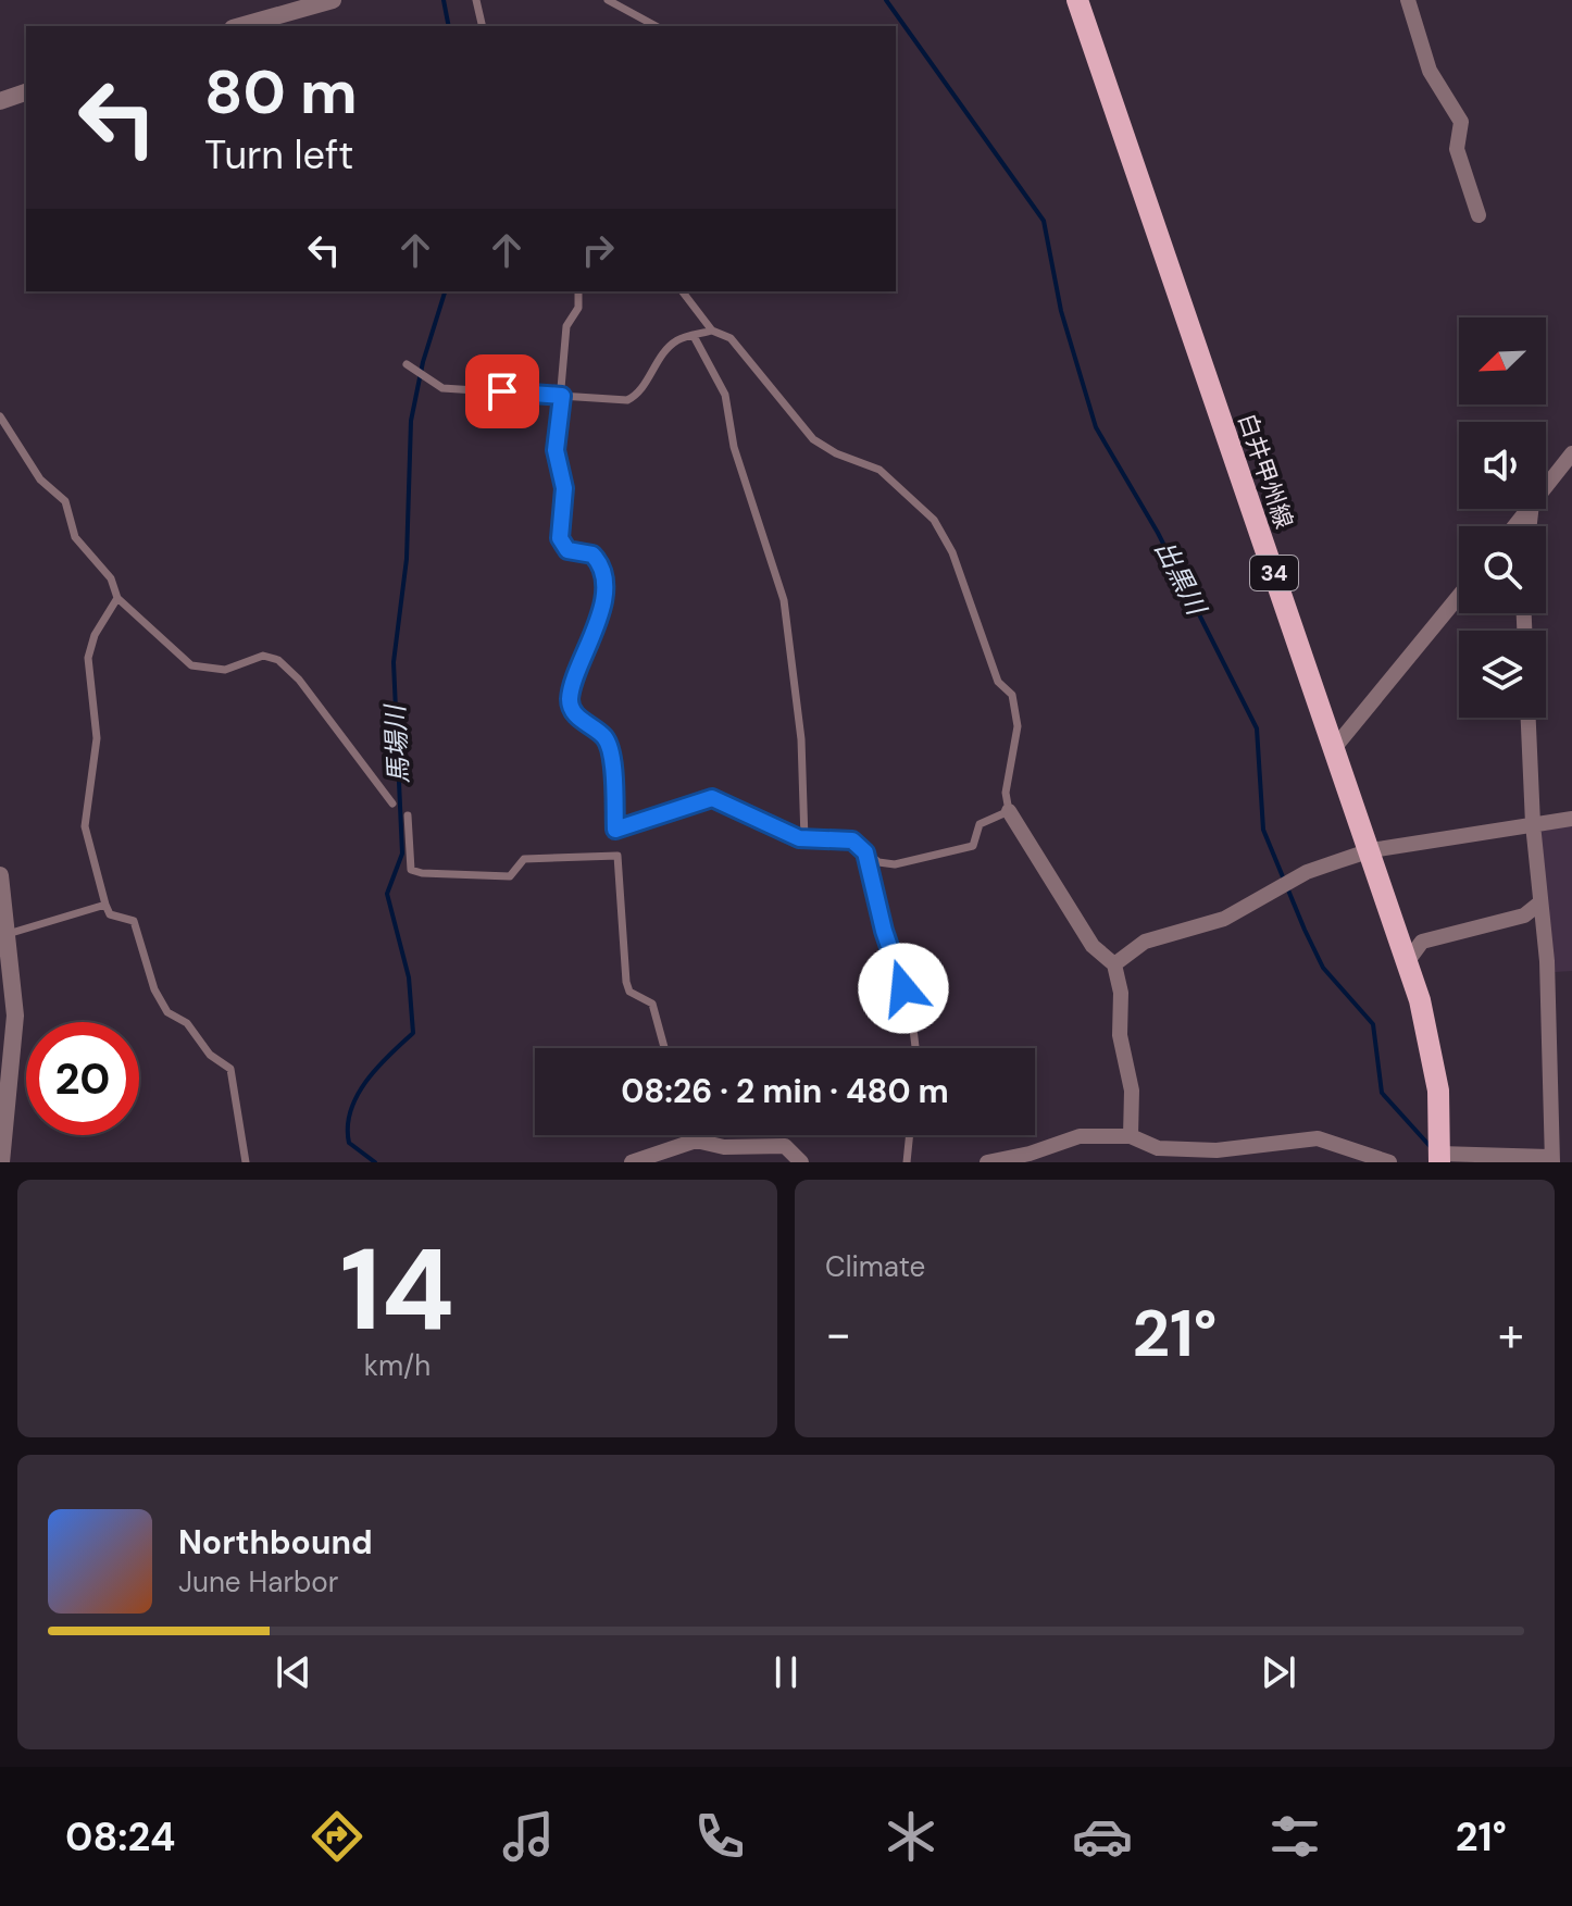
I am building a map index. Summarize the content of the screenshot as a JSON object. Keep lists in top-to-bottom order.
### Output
{
  "streets": {
    "main road": ["白井甲州線", "34"]
  },
  "water": ["出黒川", "馬場川"],
  "north": "bottom left",
  "page": {
    "turn": ["80 m", "Turn left"],
    "limit": "20",
    "trip": "08:26 · 2 min · 480 m",
    "tile": [
      ["14", "km/h"],
      "Climate"
    ],
    "heat": ["−", "21°", "+"],
    "song": ["Northbound", "June Harbor"],
    "tabs": ["08:24", "21°"]
  }
}
